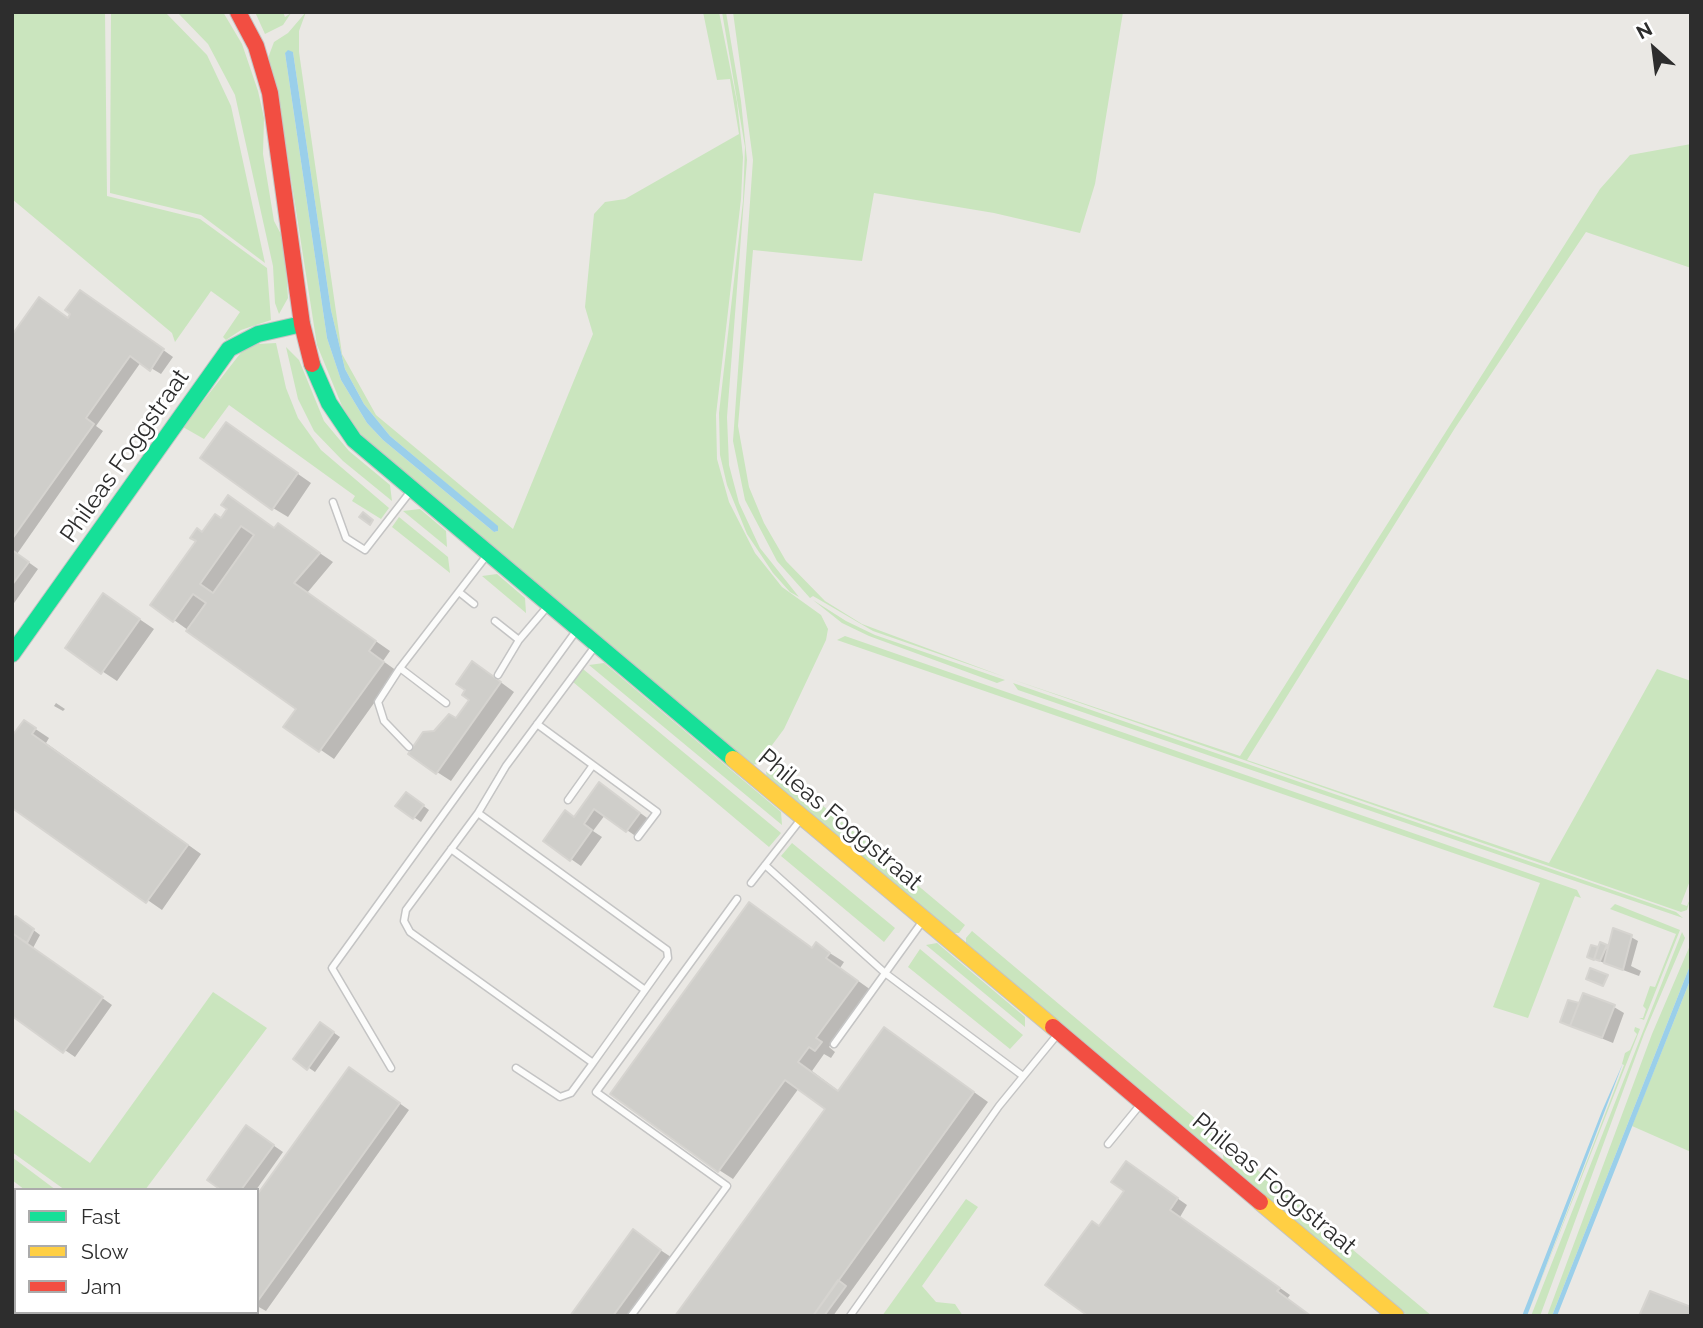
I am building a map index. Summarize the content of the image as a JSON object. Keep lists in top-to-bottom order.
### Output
{
  "streets": {
    "street": ["Phileas Foggstraat"]
  },
  "legend": ["Fast", "Slow", "Jam"],
  "north": "top left"
}
